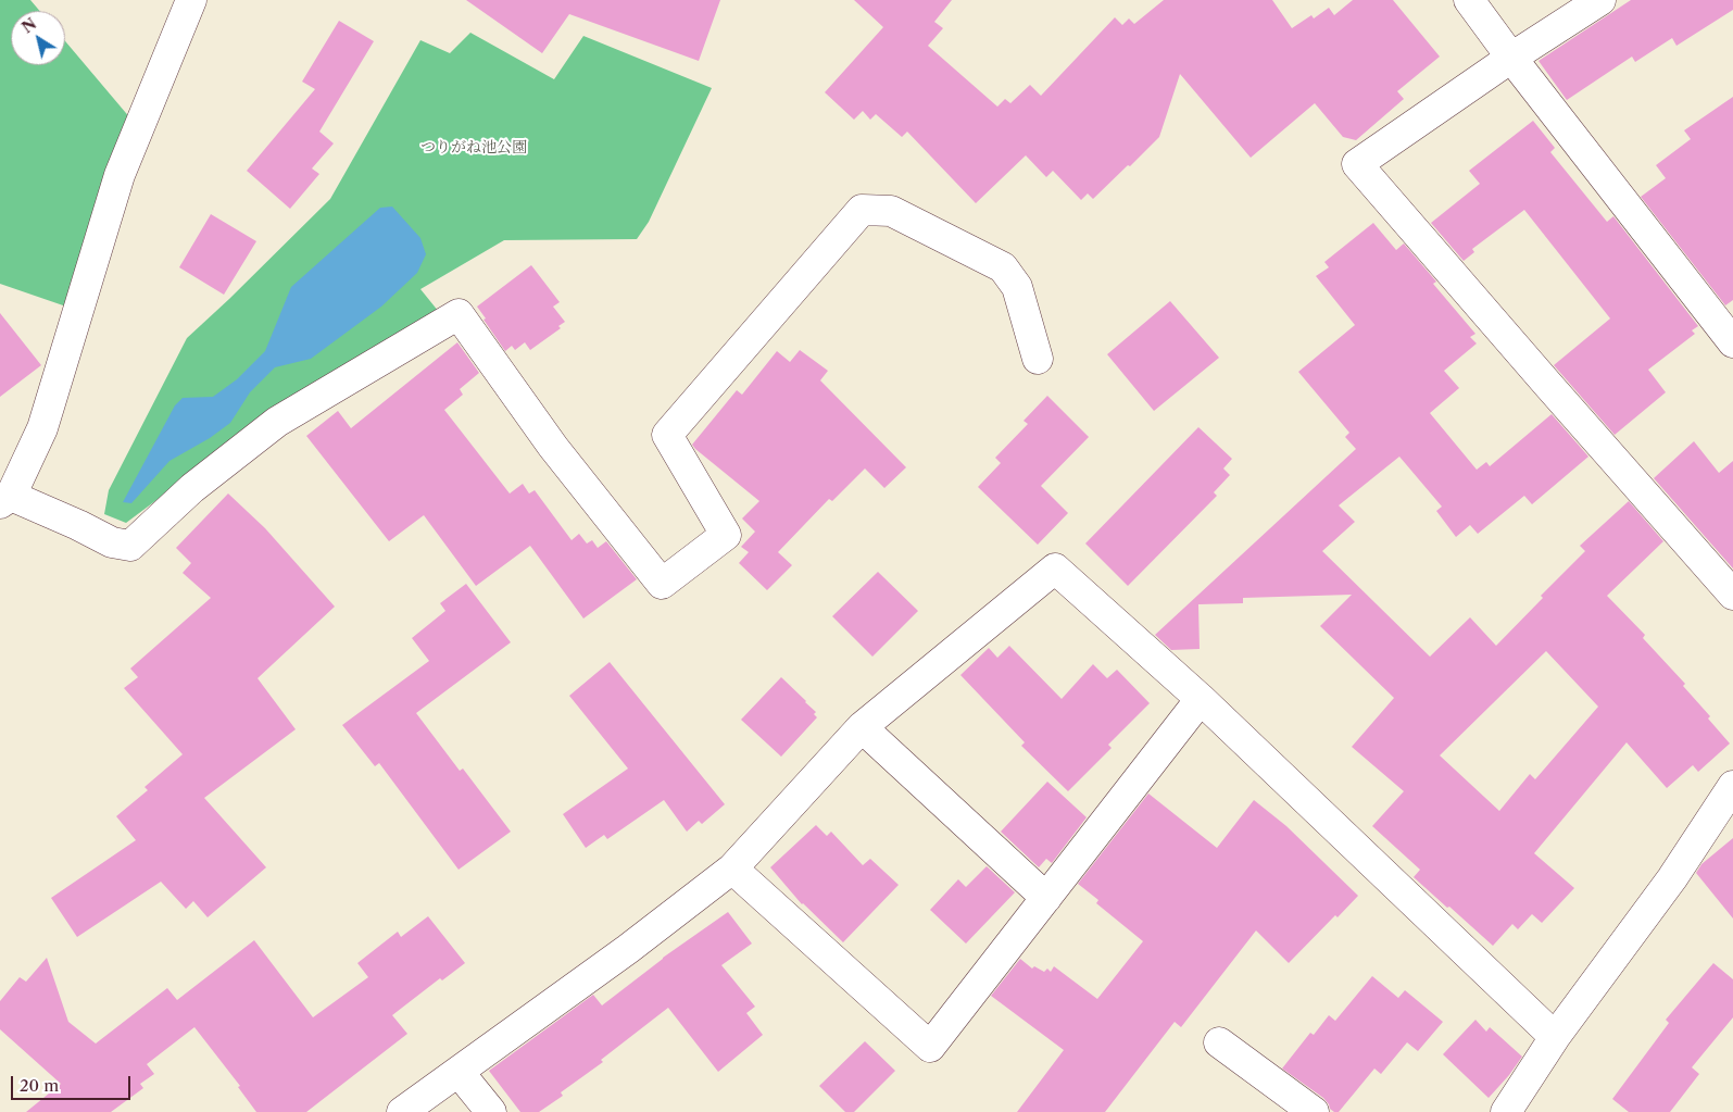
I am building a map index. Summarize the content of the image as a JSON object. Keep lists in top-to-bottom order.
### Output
{
  "parks": ["つりがね池公園"],
  "scale_bar": "20 m",
  "north": "top left"
}
